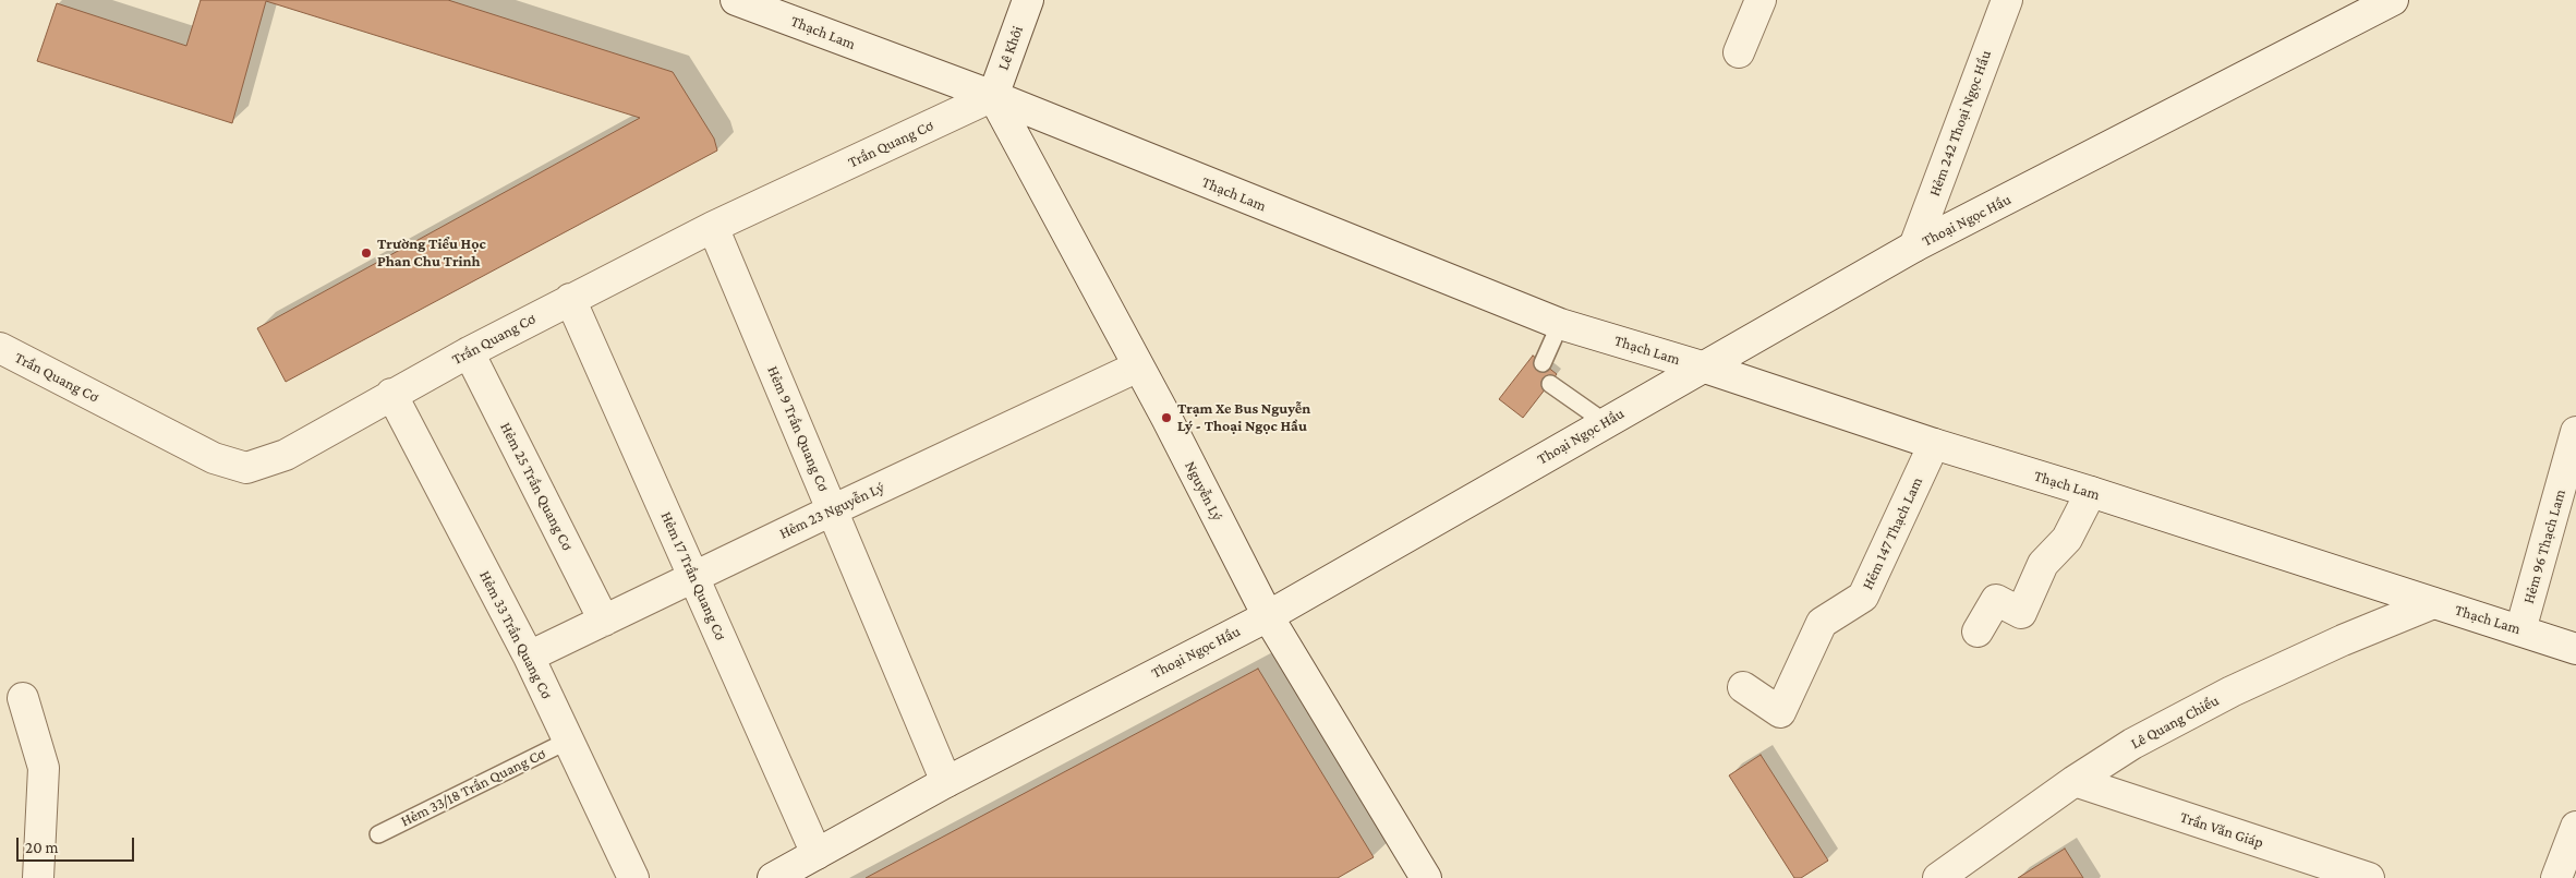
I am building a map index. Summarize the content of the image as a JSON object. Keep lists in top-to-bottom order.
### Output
{
  "streets": {
    "street": [
      "Thạch Lam",
      "Lê Khôi",
      "Hẻm 242 Thoại Ngọc Hầu",
      "Trần Quang Cơ",
      "Thoại Ngọc Hầu",
      "Hẻm 9 Trần Quang Cơ",
      "Hẻm 25 Trần Quang Cơ",
      "Nguyễn Lý",
      "Hẻm 23 Nguyễn Lý",
      "Hẻm 147 Thạch Lam",
      "Hẻm 96 Thạch Lam",
      "Hẻm 17 Trần Quang Cơ",
      "Hẻm 33 Trần Quang Cơ",
      "Lê Quang Chiểu",
      "Trần Văn Giáp"
    ],
    "lane": ["Hẻm 33/18 Trần Quang Cơ"]
  },
  "crossings": [
    ["Thạch Lam", "Lê Khôi"],
    ["Thạch Lam", "Trần Quang Cơ"],
    ["Thạch Lam", "Thoại Ngọc Hầu"],
    ["Thạch Lam", "Nguyễn Lý"],
    ["Thạch Lam", "Hẻm 147 Thạch Lam"],
    ["Thạch Lam", "Hẻm 96 Thạch Lam"],
    ["Thạch Lam", "Lê Quang Chiểu"],
    ["Lê Khôi", "Trần Quang Cơ"],
    ["Lê Khôi", "Nguyễn Lý"],
    ["Hẻm 242 Thoại Ngọc Hầu", "Thoại Ngọc Hầu"],
    ["Trần Quang Cơ", "Hẻm 9 Trần Quang Cơ"],
    ["Trần Quang Cơ", "Hẻm 25 Trần Quang Cơ"],
    ["Trần Quang Cơ", "Nguyễn Lý"],
    ["Trần Quang Cơ", "Hẻm 17 Trần Quang Cơ"],
    ["Trần Quang Cơ", "Hẻm 33 Trần Quang Cơ"],
    ["Thoại Ngọc Hầu", "Hẻm 9 Trần Quang Cơ"],
    ["Thoại Ngọc Hầu", "Nguyễn Lý"],
    ["Thoại Ngọc Hầu", "Hẻm 17 Trần Quang Cơ"],
    ["Hẻm 9 Trần Quang Cơ", "Hẻm 23 Nguyễn Lý"],
    ["Hẻm 25 Trần Quang Cơ", "Hẻm 23 Nguyễn Lý"],
    ["Nguyễn Lý", "Hẻm 23 Nguyễn Lý"],
    ["Hẻm 23 Nguyễn Lý", "Hẻm 17 Trần Quang Cơ"],
    ["Hẻm 23 Nguyễn Lý", "Hẻm 33 Trần Quang Cơ"],
    ["Hẻm 33 Trần Quang Cơ", "Hẻm 33/18 Trần Quang Cơ"],
    ["Lê Quang Chiểu", "Trần Văn Giáp"]
  ],
  "places": ["Trường Tiểu Học Phan Chu Trinh", "Trạm Xe Bus Nguyễn Lý - Thoại Ngọc Hầu"],
  "scale_bar": "20 m"
}
